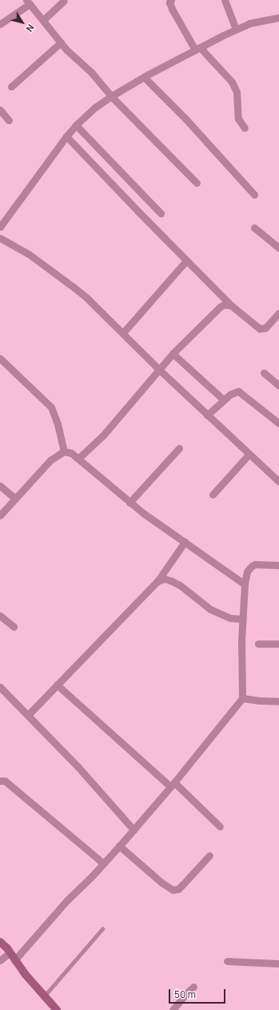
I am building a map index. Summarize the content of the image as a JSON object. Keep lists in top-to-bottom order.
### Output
{
  "scale_bar": "50 m",
  "north": "bottom right"
}
